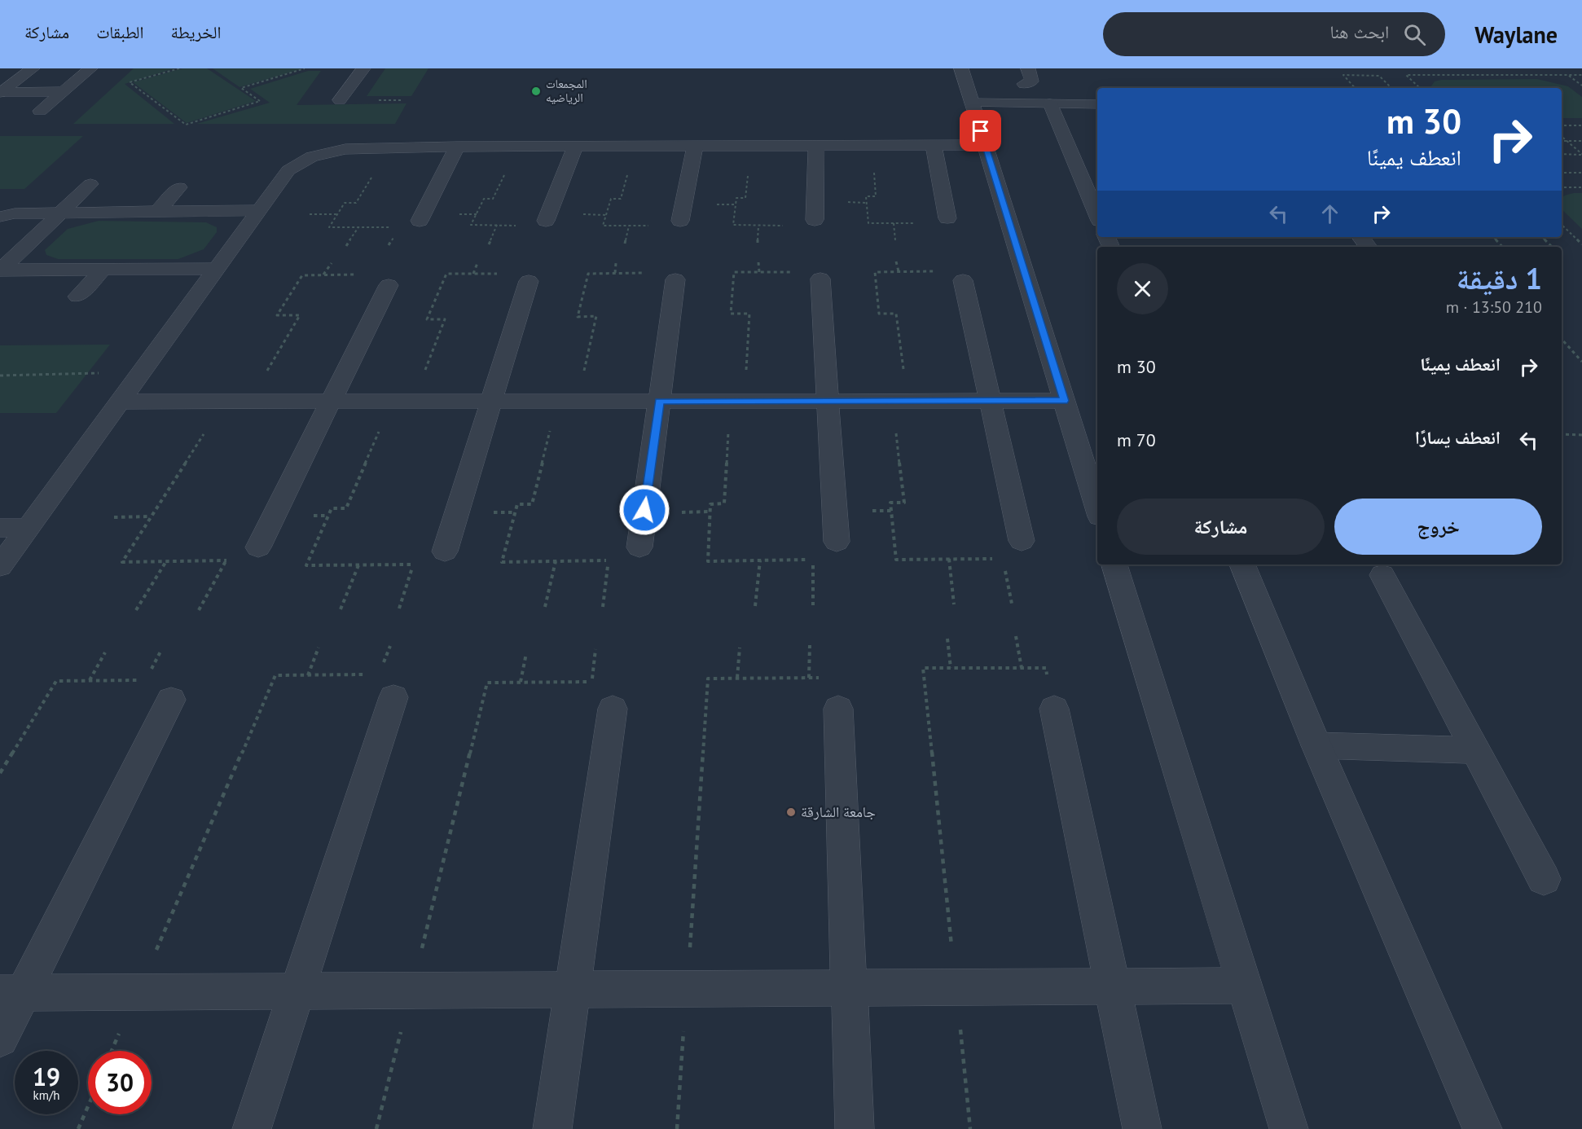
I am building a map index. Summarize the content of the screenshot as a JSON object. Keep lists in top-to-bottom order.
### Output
{
  "places": ["المجمعات الرياضيه", "جامعة الشارقة"],
  "page": {
    "header": "Waylane",
    "search": "ابحث هنا",
    "nav": ["الخريطة", "الطبقات", "مشاركة"],
    "turn": ["30 m", "انعطف يمينًا"],
    "heading": ["1 دقيقة", "210 m · 13:50"],
    "list": [
      {
        "name": "انعطف يمينًا",
        "value": "30 m"
      },
      {
        "name": "انعطف يسارًا",
        "value": "70 m"
      }
    ],
    "buttons": ["خروج", "مشاركة"],
    "speed": "19 km/h",
    "limit": "30"
  }
}
